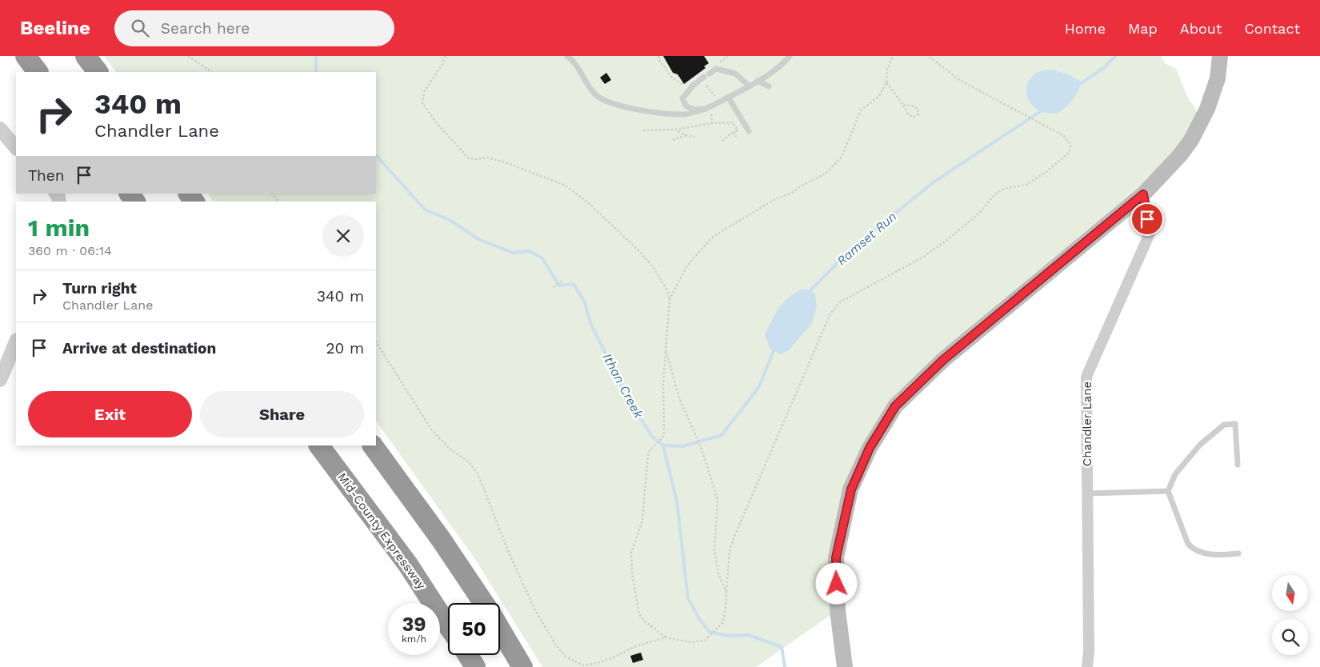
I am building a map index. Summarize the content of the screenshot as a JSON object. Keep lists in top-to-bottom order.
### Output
{
  "streets": {
    "highway": ["Mid-County Expressway"],
    "street": ["Chandler Lane"]
  },
  "water": ["Ramset Run", "Ithan Creek"],
  "north": "bottom",
  "page": {
    "header": "Beeline",
    "search": "Search here",
    "nav": [
      "Home",
      "Map",
      "About",
      "Contact"
    ],
    "turn": ["340 m", "Chandler Lane"],
    "then": "Then",
    "heading": ["1 min", "360 m · 06:14"],
    "list": [
      {
        "name": "Turn right",
        "note": "Chandler Lane",
        "value": "340 m"
      },
      {
        "name": "Arrive at destination",
        "value": "20 m"
      }
    ],
    "buttons": ["Exit", "Share"],
    "speed": "39 km/h",
    "limit": "50"
  }
}
